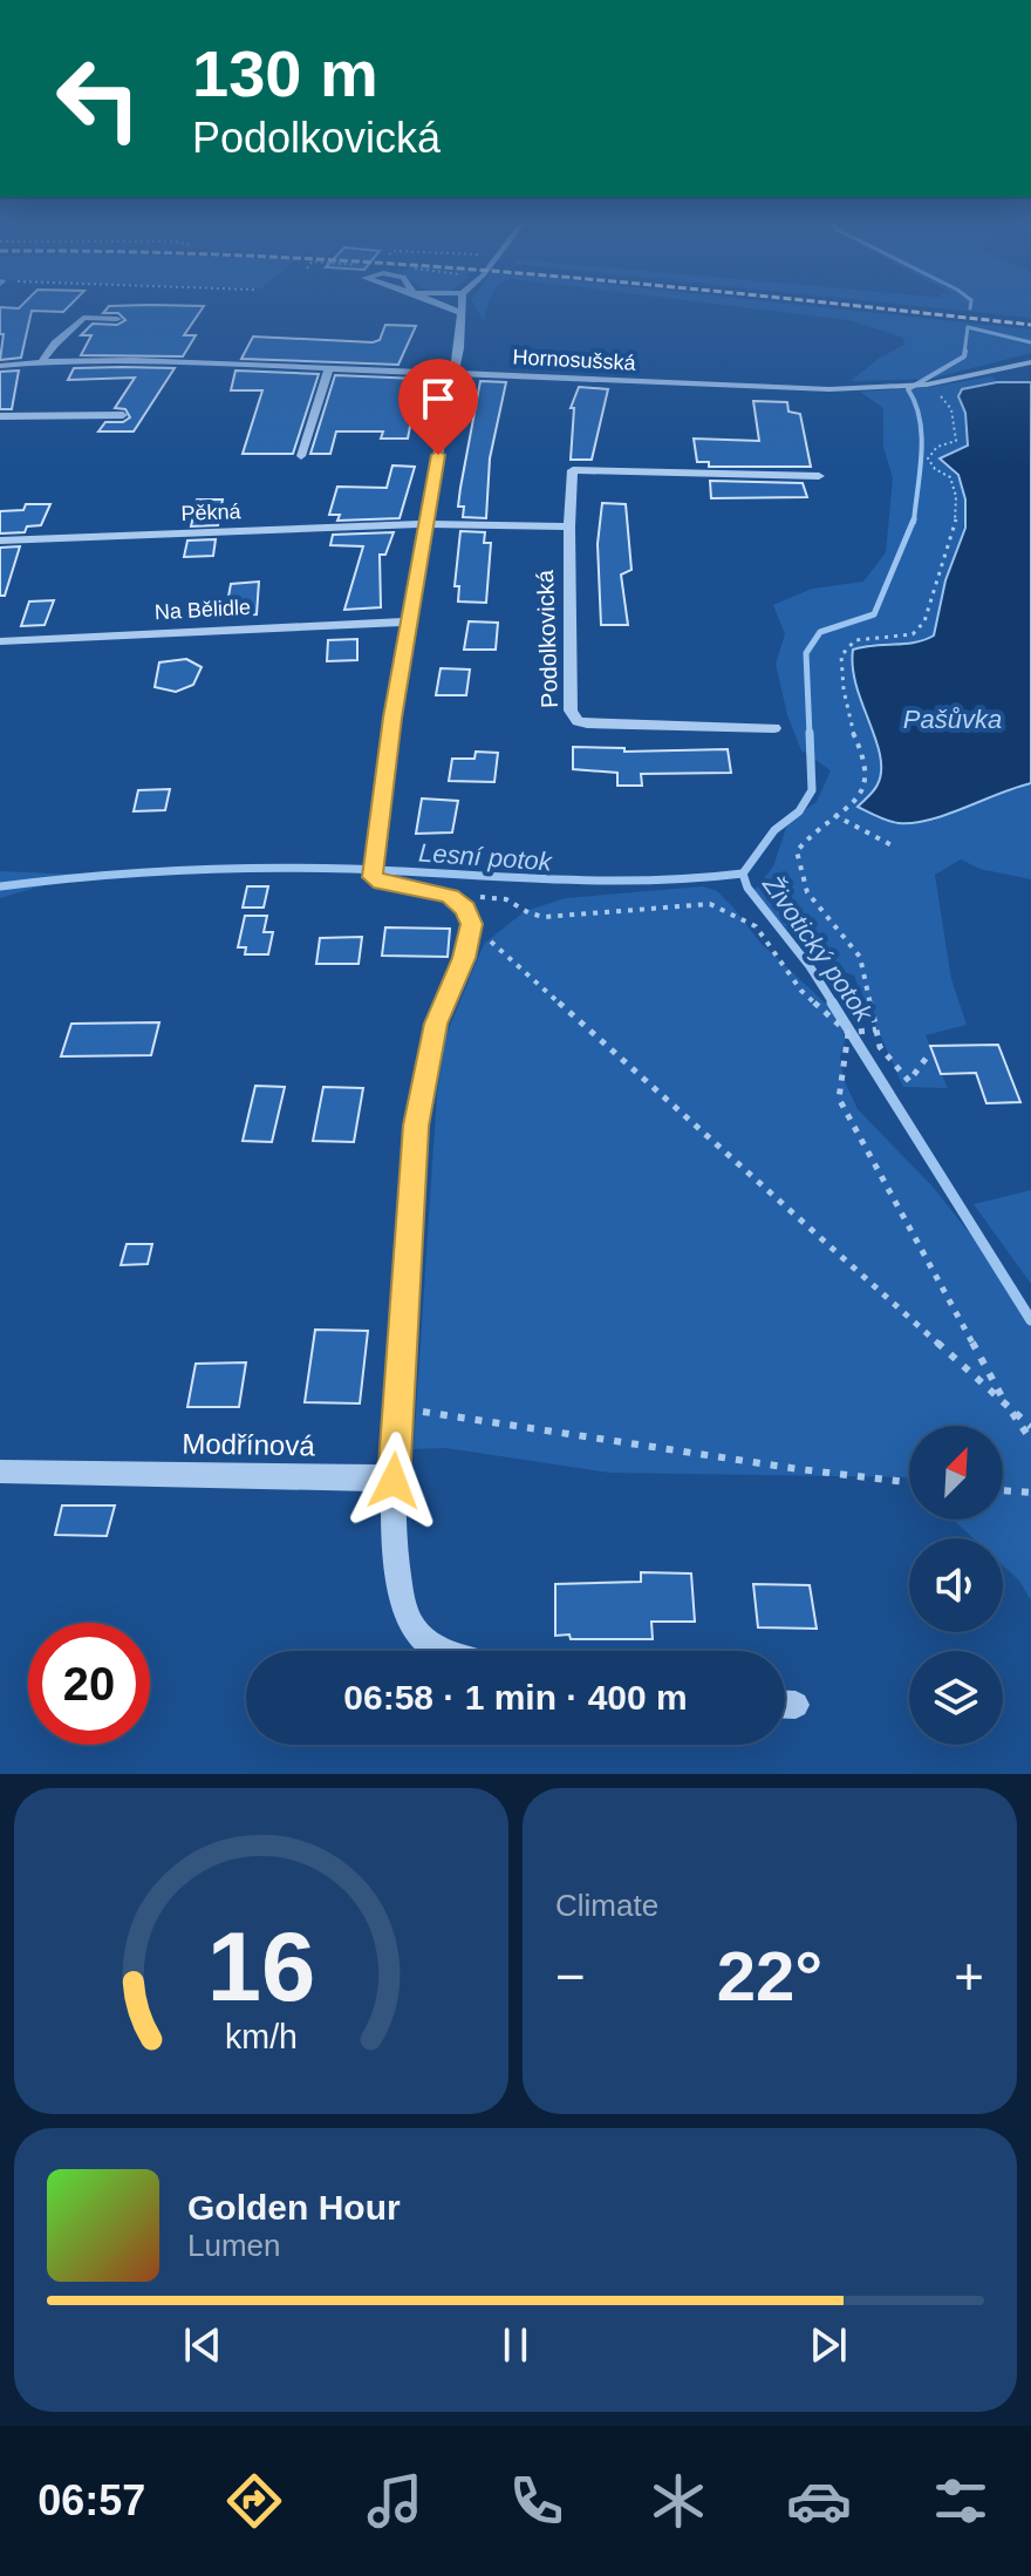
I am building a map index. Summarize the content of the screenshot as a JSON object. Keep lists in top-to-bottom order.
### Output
{
  "streets": {
    "street": [
      "Hornosušská",
      "Pěkná",
      "Na Bělidle",
      "Podolkovická",
      "Modřínová"
    ]
  },
  "water": ["Pašůvka", "Lesní potok", "Životický potok"],
  "north": "top right",
  "page": {
    "turn": ["130 m", "Podolkovická"],
    "limit": "20",
    "trip": "06:58 · 1 min · 400 m",
    "tile": "Climate",
    "heat": ["−", "22°", "+"],
    "song": ["Golden Hour", "Lumen"],
    "tabs": "06:57",
    "gauge": ["16", "km/h"]
  }
}
